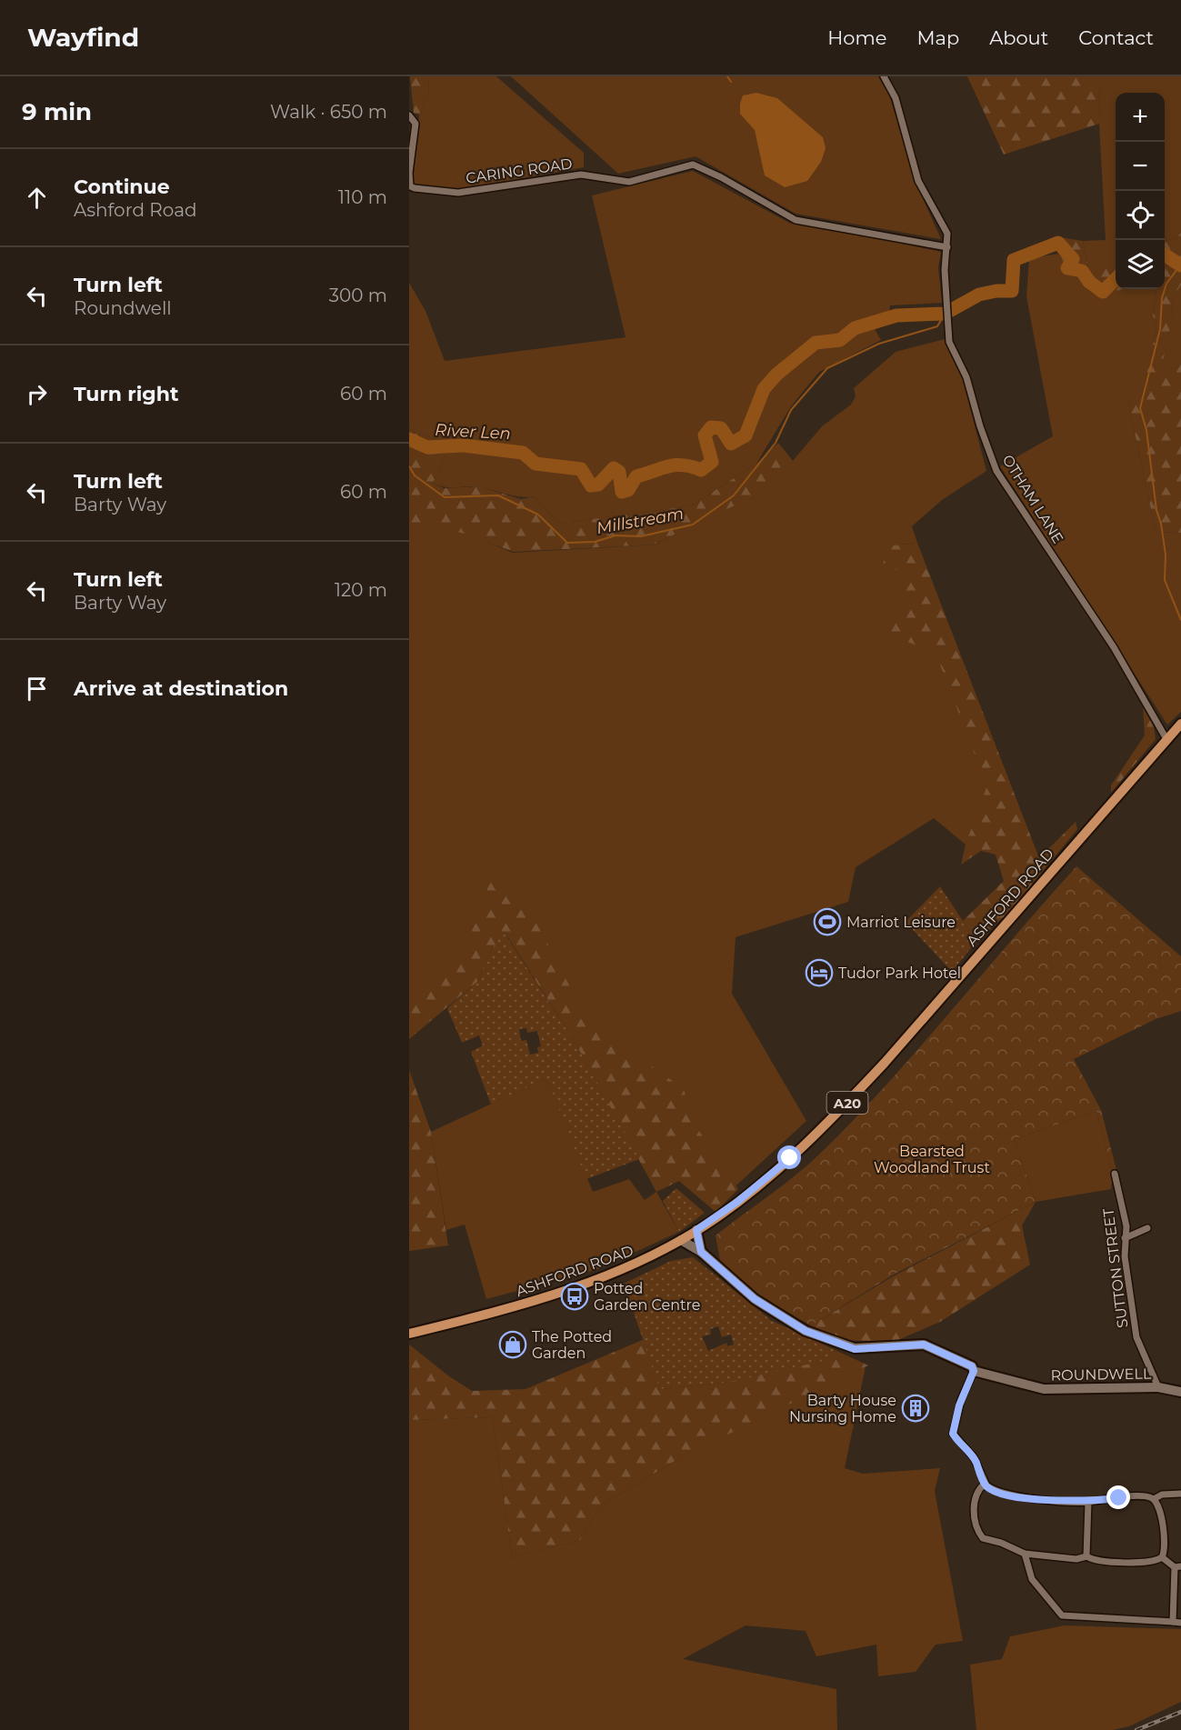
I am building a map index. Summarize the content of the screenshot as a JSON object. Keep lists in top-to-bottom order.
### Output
{
  "streets": {
    "main road": ["ASHFORD ROAD", "A20"],
    "street": [
      "CARING ROAD",
      "OTHAM LANE",
      "SUTTON STREET",
      "ROUNDWELL"
    ]
  },
  "crossings": [
    ["CARING ROAD", "OTHAM LANE"],
    ["OTHAM LANE", "ASHFORD ROAD"],
    ["ASHFORD ROAD", "ROUNDWELL"],
    ["SUTTON STREET", "ROUNDWELL"]
  ],
  "water": ["River Len", "Millstream"],
  "parks": ["Bearsted Woodland Trust"],
  "places": {
    "sports": ["Marriot Leisure"],
    "hotel": ["Tudor Park Hotel"],
    "bus stop": ["Potted Garden Centre"],
    "shop": ["The Potted Garden"],
    "building": ["Barty House Nursing Home"]
  },
  "page": {
    "header": "Wayfind",
    "nav": [
      "Home",
      "Map",
      "About",
      "Contact"
    ],
    "heading": ["9 min", "Walk · 650 m"],
    "map_buttons": ["+", "−"],
    "list": [
      ["Continue", "Ashford Road", "110 m"],
      ["Turn left", "Roundwell", "300 m"],
      ["Turn right", "60 m"],
      ["Turn left", "Barty Way", "60 m"],
      ["Turn left", "Barty Way", "120 m"],
      "Arrive at destination"
    ]
  }
}
